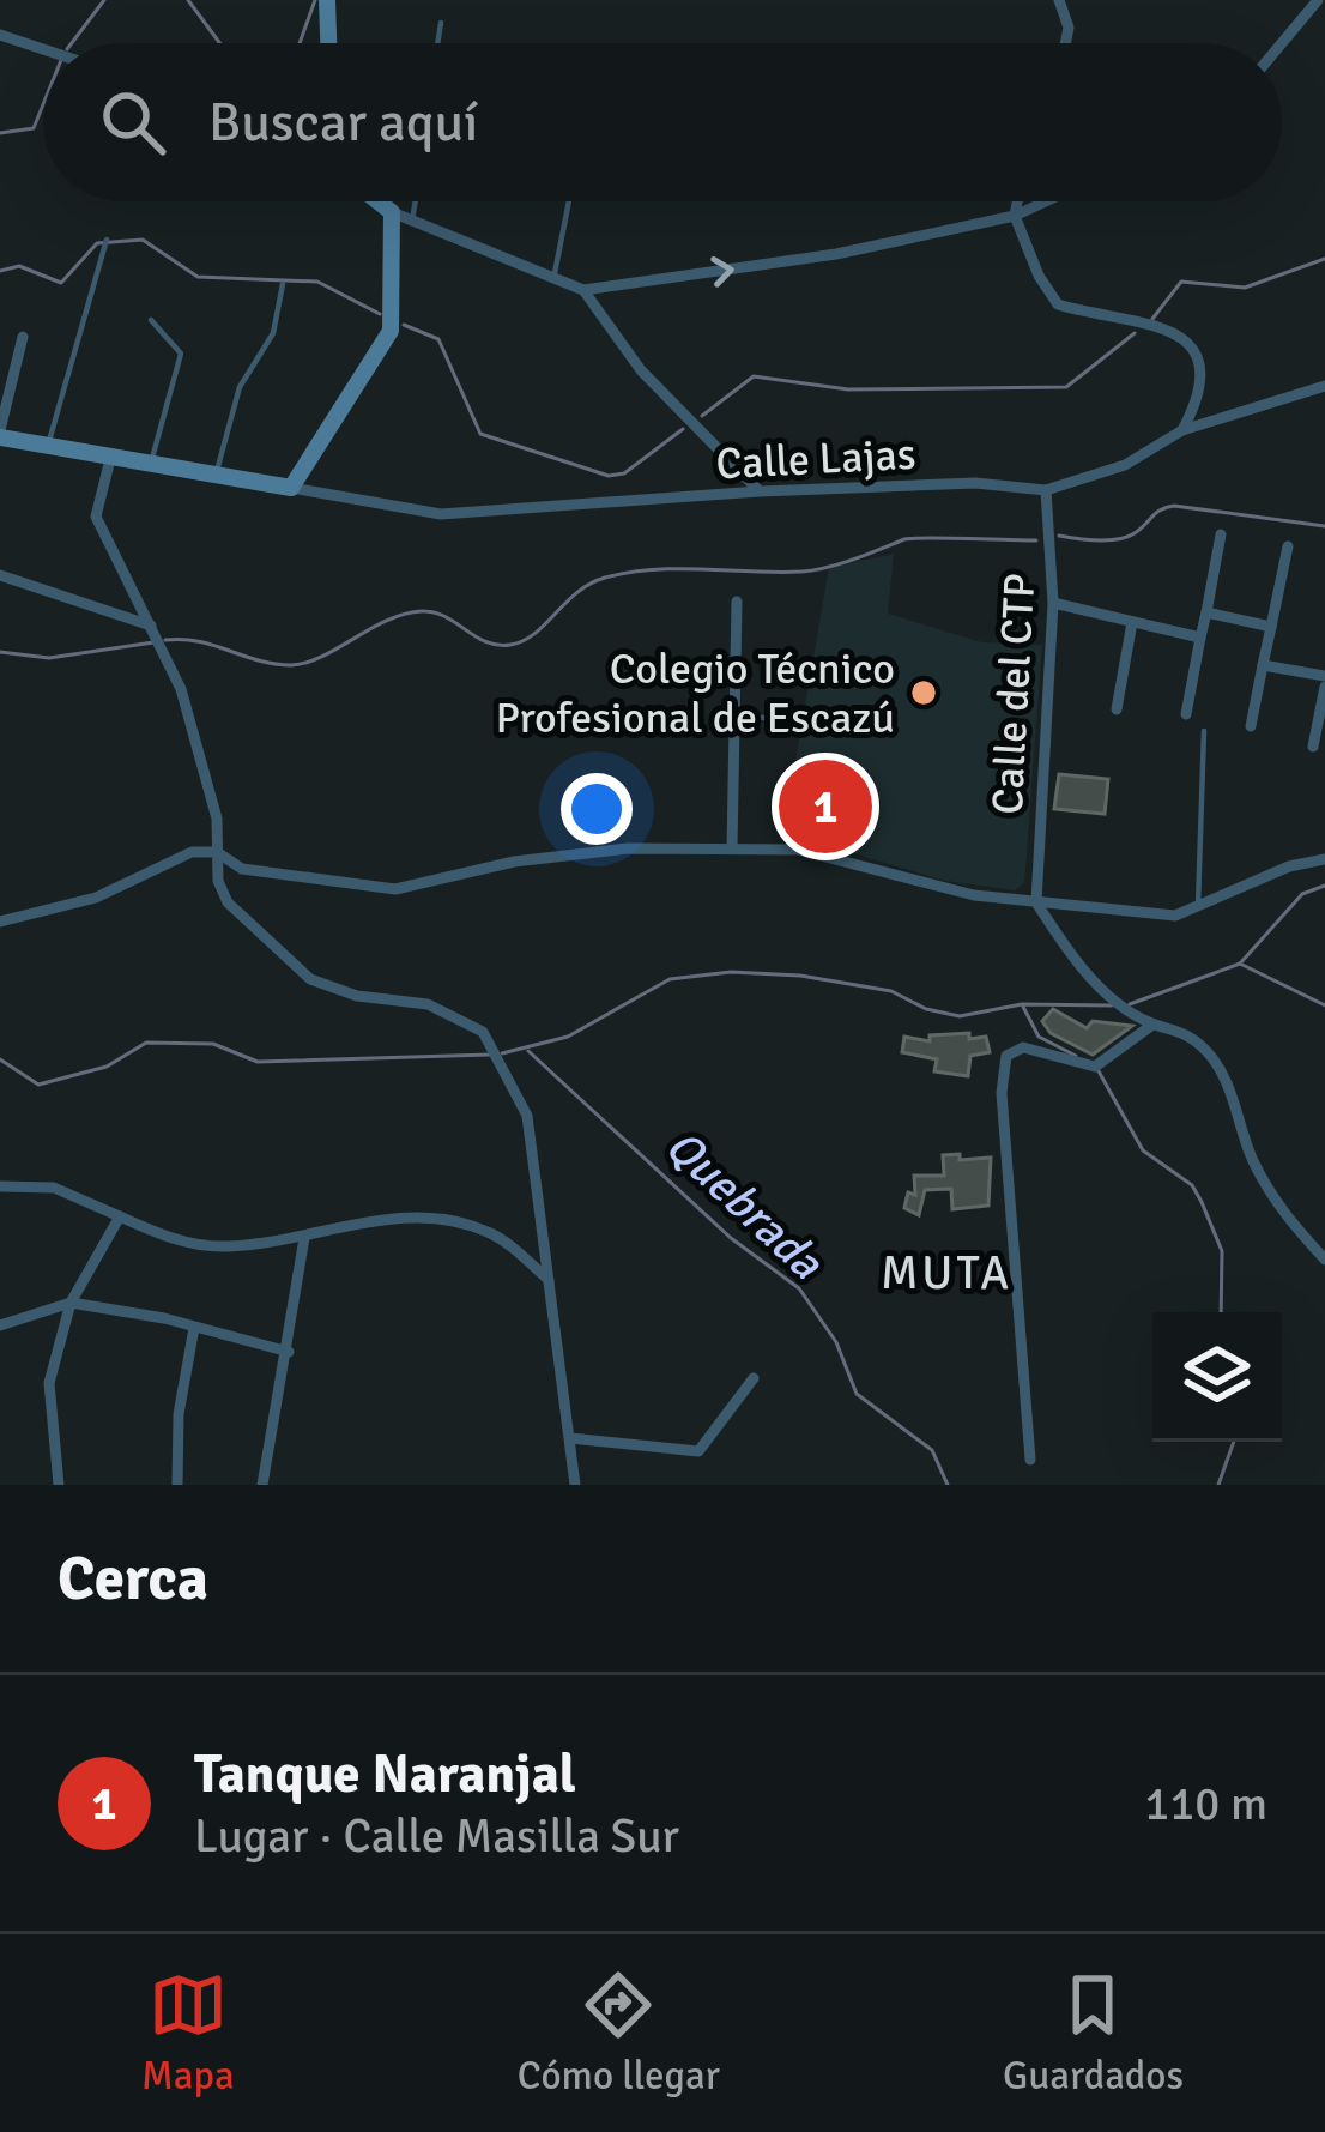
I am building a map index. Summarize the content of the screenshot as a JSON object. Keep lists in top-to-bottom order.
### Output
{
  "streets": {
    "street": ["Calle Lajas", "Calle del CTP"]
  },
  "crossings": [
    ["Calle Lajas", "Calle del CTP"]
  ],
  "districts": ["MUTA"],
  "water": ["Quebrada"],
  "places": ["Colegio Técnico Profesional de Escazú"],
  "page": {
    "search": "Buscar aquí",
    "pins": "1",
    "heading": "Cerca",
    "list": [
      {
        "mark": "1",
        "name": "Tanque Naranjal",
        "note": "Lugar · Calle Masilla Sur",
        "value": "110 m"
      }
    ],
    "nav": ["Mapa", "Cómo llegar", "Guardados"]
  }
}
